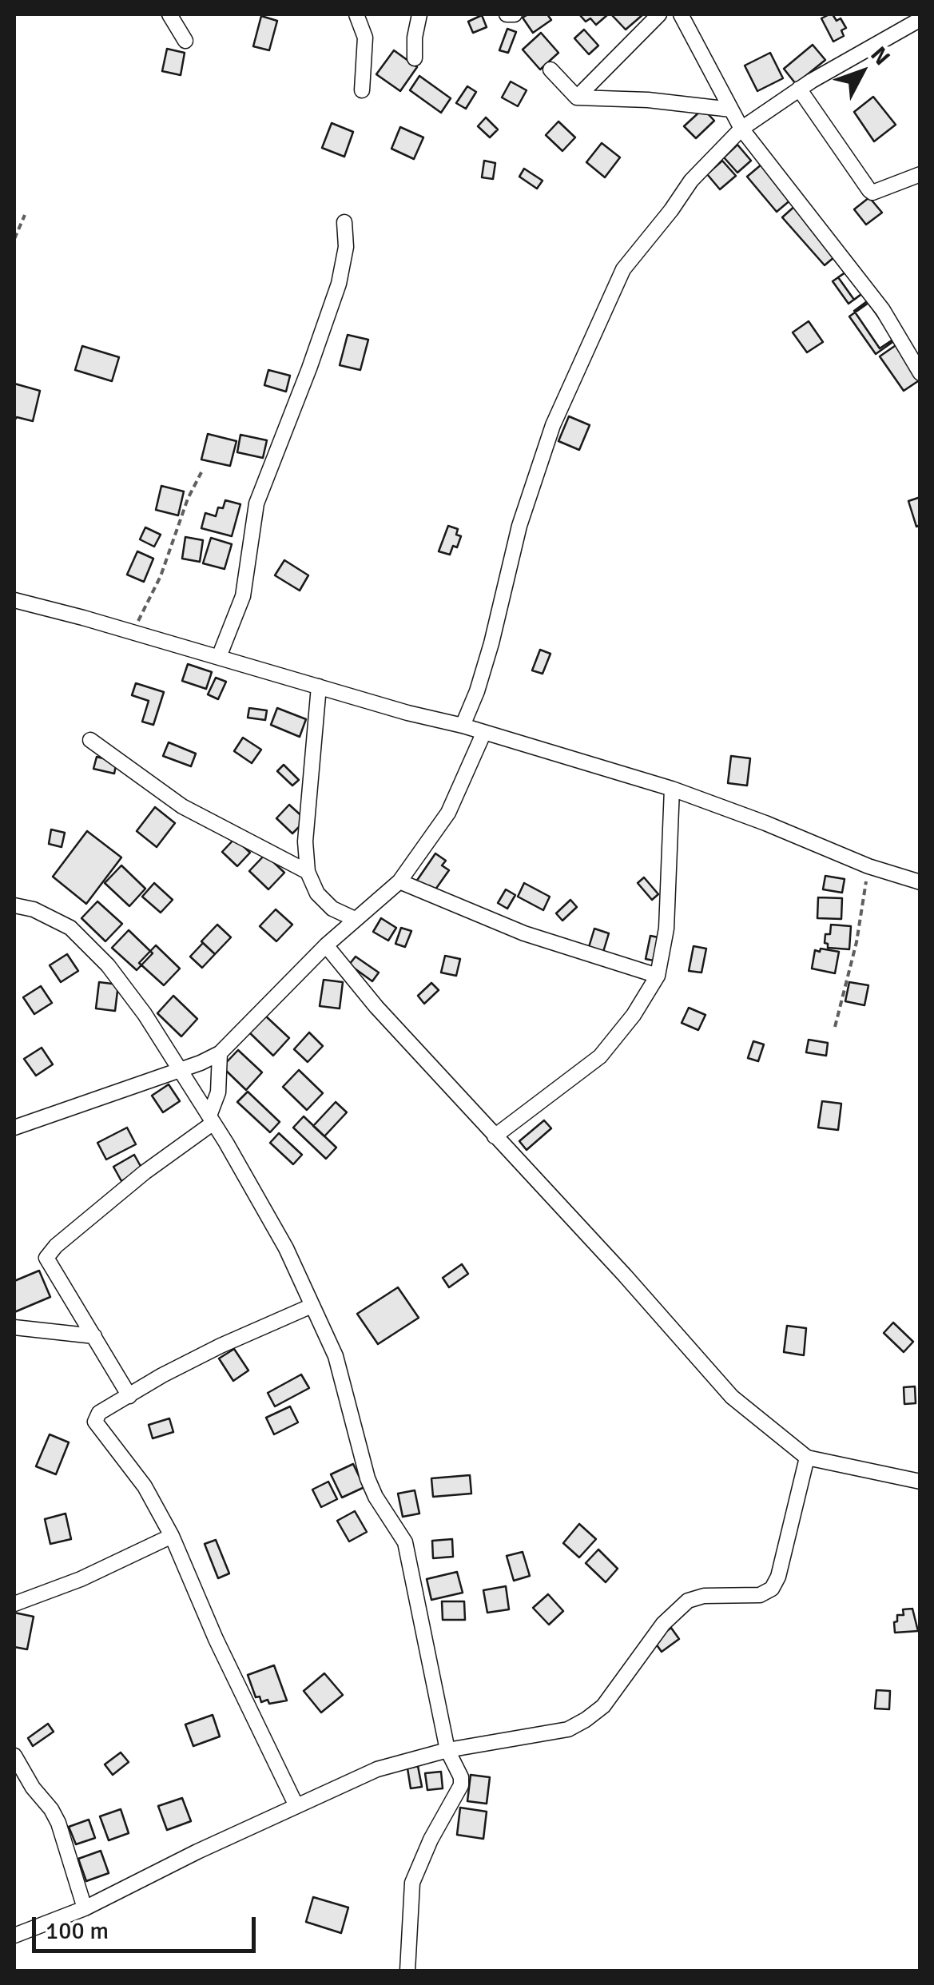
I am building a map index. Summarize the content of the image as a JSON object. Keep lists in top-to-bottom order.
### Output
{
  "scale_bar": "100 m",
  "north": "top right"
}
